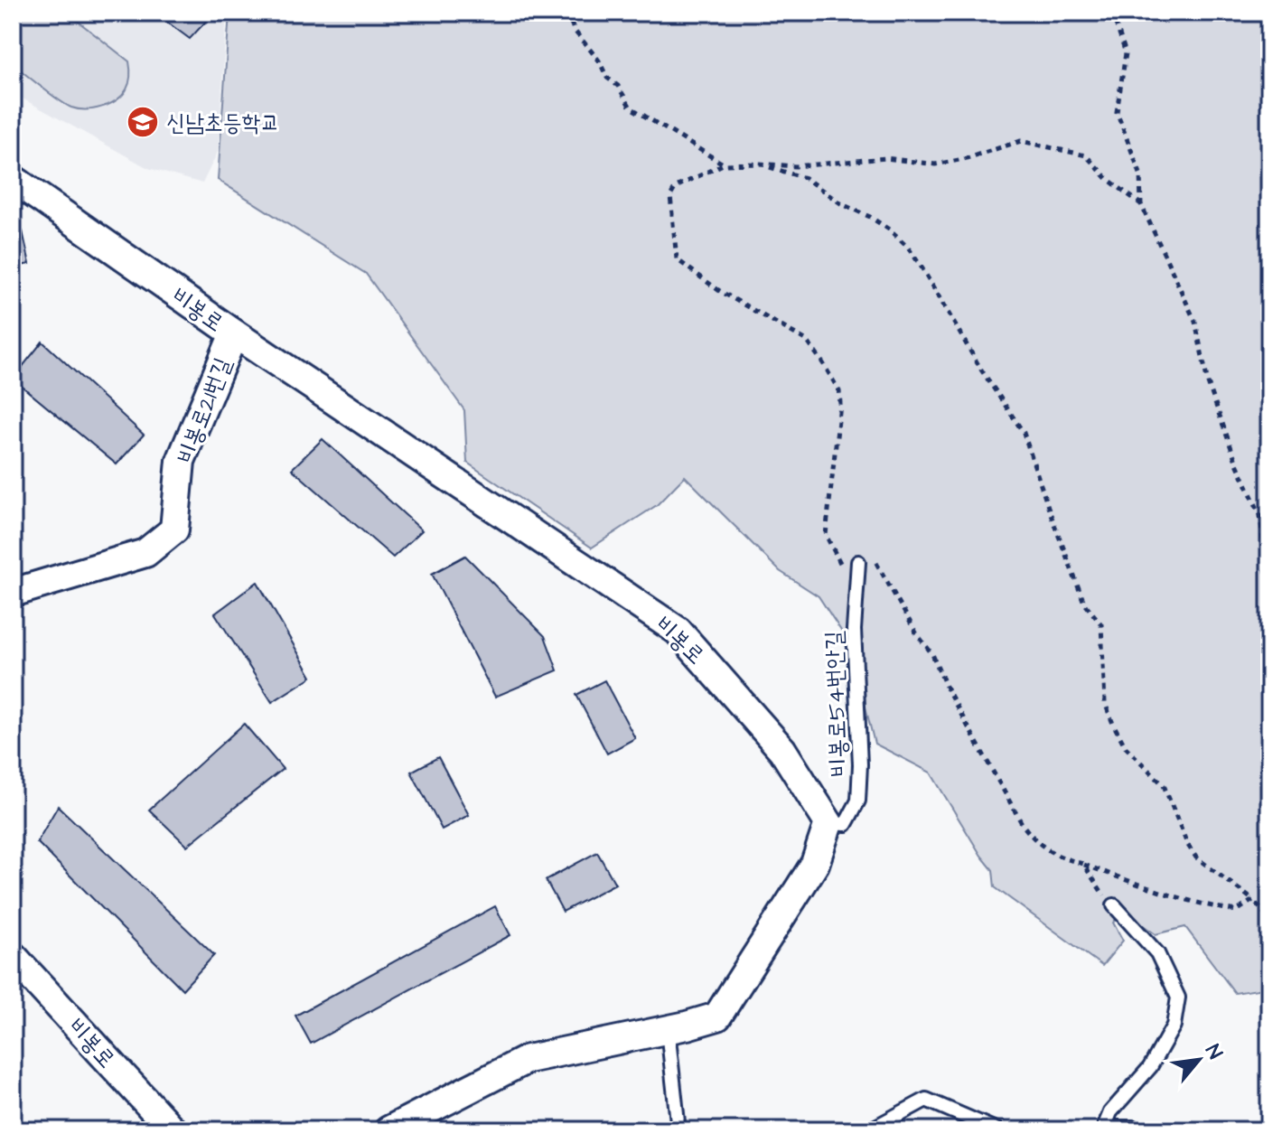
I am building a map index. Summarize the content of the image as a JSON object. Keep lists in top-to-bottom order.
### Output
{
  "streets": {
    "street": ["비봉로", "비봉로21번길"],
    "lane": ["비봉로54번안길"]
  },
  "crossings": [
    ["비봉로", "비봉로21번길"],
    ["비봉로", "비봉로54번안길"]
  ],
  "places": {
    "school or university": ["신남초등학교"]
  },
  "north": "top right"
}
